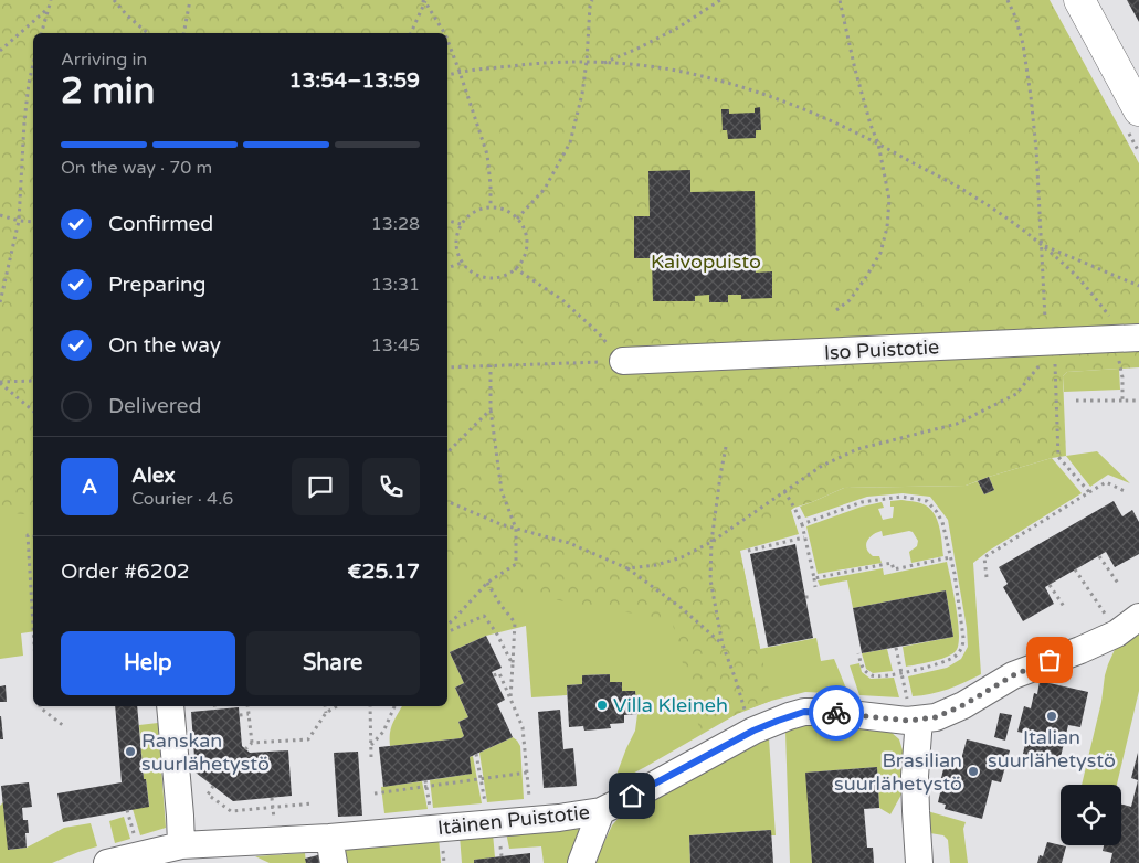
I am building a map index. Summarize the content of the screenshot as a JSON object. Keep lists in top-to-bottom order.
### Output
{
  "streets": {
    "street": ["Iso Puistotie", "Itäinen Puistotie"]
  },
  "parks": ["Kaivopuisto"],
  "places": [
    "Villa Kleineh",
    "Italian suurlähetystö",
    "Ranskan suurlähetystö",
    "Brasilian suurlähetystö"
  ],
  "page": {
    "heading": ["2 min", "Arriving in", "13:54–13:59"],
    "panel": [
      "Alex",
      "Courier · 4.6",
      "Order #6202",
      "€25.17"
    ],
    "bar": "On the way · 70 m",
    "list": [
      ["Confirmed", "13:28"],
      ["Preparing", "13:31"],
      ["On the way", "13:45"],
      "Delivered"
    ],
    "round": "A",
    "buttons": ["Help", "Share"]
  }
}
